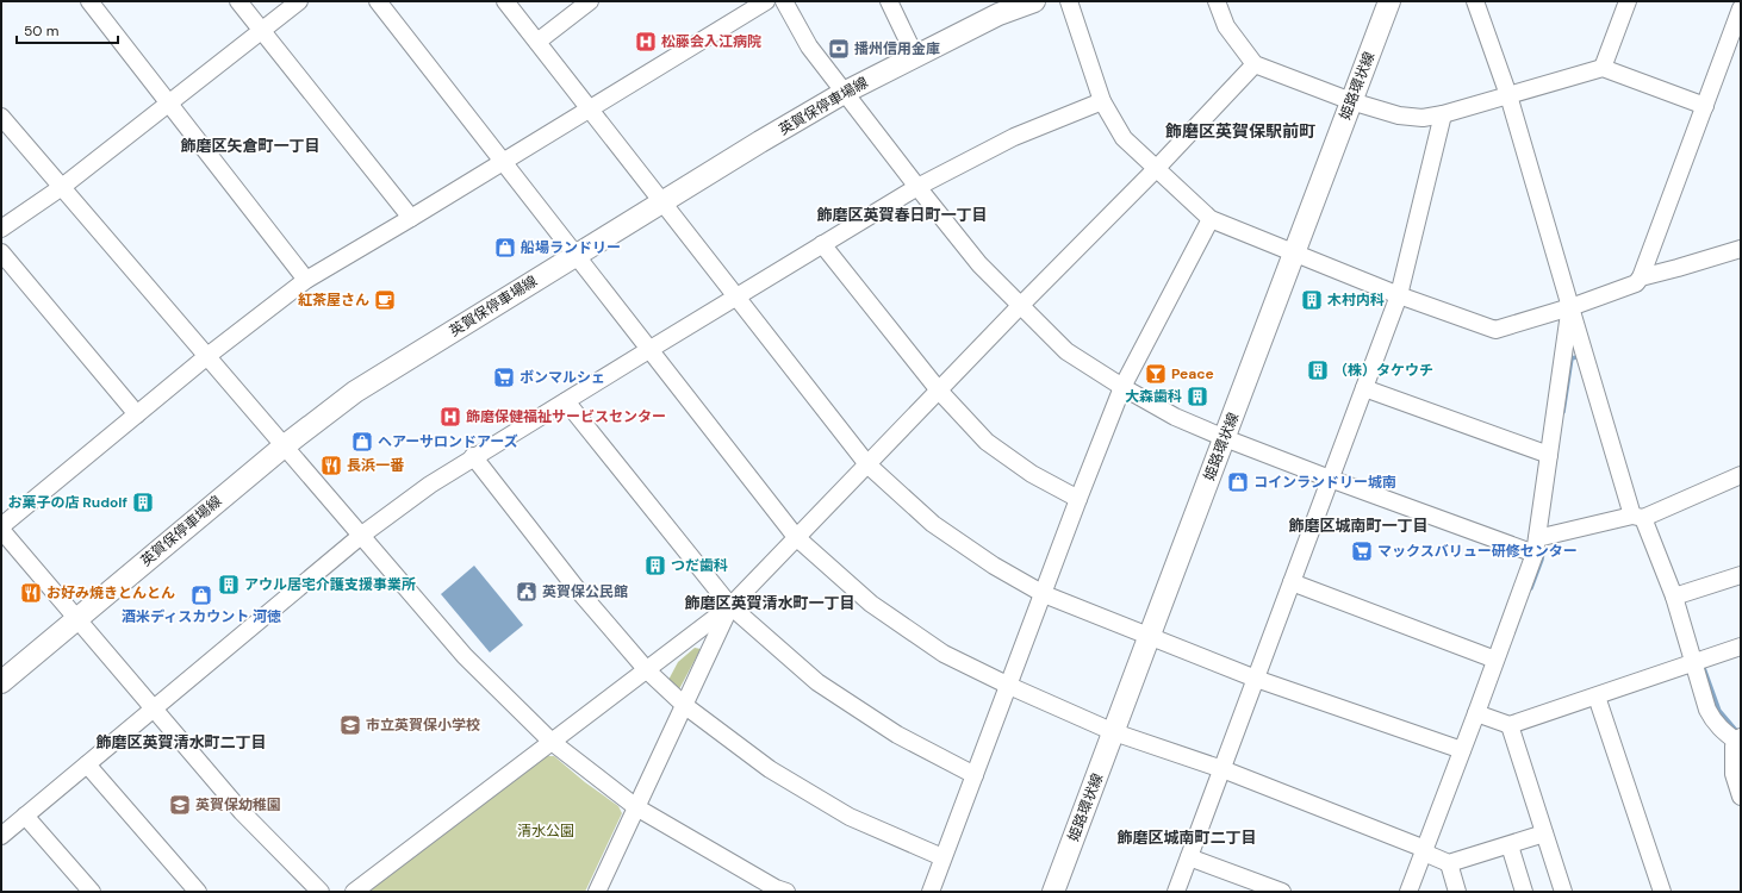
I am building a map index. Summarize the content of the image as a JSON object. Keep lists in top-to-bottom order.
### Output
{
  "streets": {
    "main road": ["姫路環状線", "英賀保停車場線"]
  },
  "districts": [
    "飾磨区英賀保駅前町",
    "飾磨区矢倉町一丁目",
    "飾磨区英賀春日町一丁目",
    "飾磨区城南町一丁目",
    "飾磨区英賀清水町一丁目",
    "飾磨区英賀清水町二丁目",
    "飾磨区城南町二丁目"
  ],
  "parks": ["清水公園"],
  "places": {
    "hospital": ["松藤会入江病院", "飾磨保健福祉サービスセンター"],
    "bank": ["播州信用金庫"],
    "shop": [
      "船場ランドリー",
      "ヘアーサロンドアーズ",
      "コインランドリー城南",
      "酒米ディスカウント 河徳"
    ],
    "cafe": ["紅茶屋さん"],
    "building": [
      "木村内科",
      "（株）タケウチ",
      "大森歯科",
      "お菓子の店 Rudolf",
      "つだ歯科",
      "アウル居宅介護支援事業所"
    ],
    "bar": ["Peace"],
    "supermarket": ["ボンマルシェ", "マックスバリュー研修センター"],
    "restaurant": ["長浜一番", "お好み焼きとんとん"],
    "public building": ["英賀保公民館"],
    "school or university": ["市立英賀保小学校", "英賀保幼稚園"]
  },
  "scale_bar": "50 m"
}
